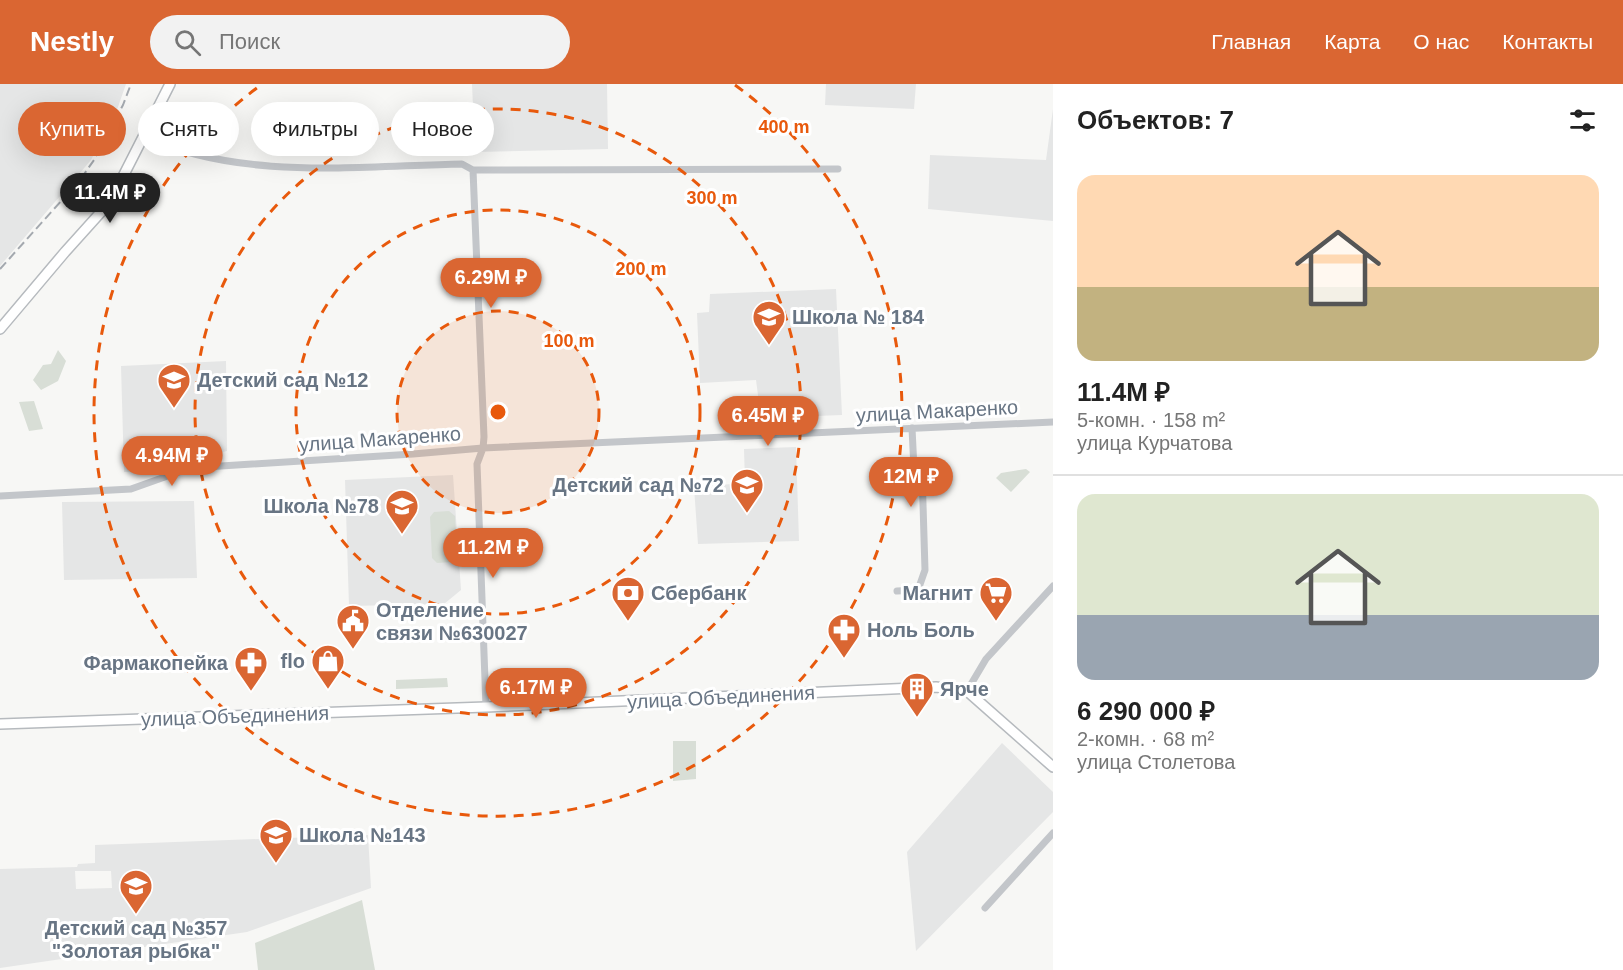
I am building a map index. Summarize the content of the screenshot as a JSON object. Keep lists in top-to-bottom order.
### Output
{
  "streets": {
    "street": ["улица Макаренко", "улица Объединения"]
  },
  "places": {
    "school or university": [
      "Школа № 184",
      "Детский сад №12",
      "Детский сад №72",
      "Школа №78",
      "Школа №143",
      "Детский сад №357 \"Золотая рыбка\""
    ],
    "bank": ["Сбербанк"],
    "supermarket": ["Магнит"],
    "public building": ["Отделение связи №630027"],
    "pharmacy": ["Ноль Боль", "Фармакопейка"],
    "shop": ["flo"],
    "building": ["Ярче"]
  },
  "page": {
    "header": "Nestly",
    "search": "Поиск",
    "nav": [
      "Главная",
      "Карта",
      "О нас",
      "Контакты"
    ],
    "heading": "Объектов: 7",
    "chip": [
      "Купить",
      "Снять",
      "Фильтры",
      "Новое"
    ],
    "list": [
      {
        "name": "11.4M ₽",
        "note": "5-комн. · 158 m² · улица Курчатова"
      },
      {
        "name": "6 290 000 ₽",
        "note": "2-комн. · 68 m² · улица Столетова"
      }
    ],
    "price": [
      "11.4M ₽",
      "6.29M ₽",
      "6.45M ₽",
      "4.94M ₽",
      "12M ₽",
      "11.2M ₽",
      "6.17M ₽"
    ]
  },
  "rings": [
    "400 m",
    "300 m",
    "200 m",
    "100 m"
  ]
}
